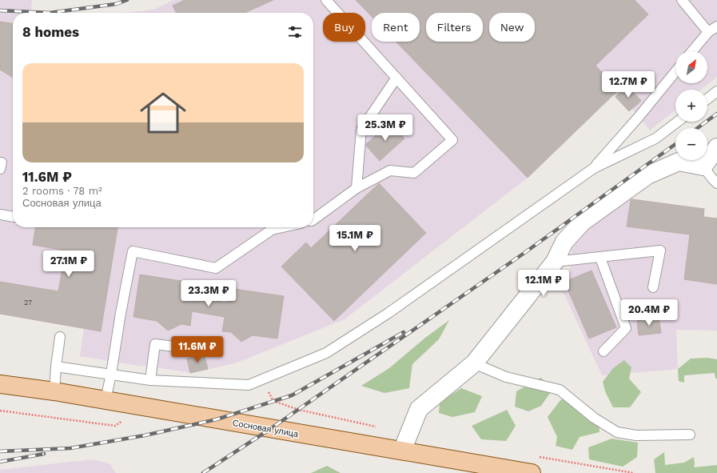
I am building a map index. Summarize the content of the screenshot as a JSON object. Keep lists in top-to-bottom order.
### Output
{
  "streets": {
    "main road": ["Сосновая улица"]
  },
  "house_numbers": ["27"],
  "north": "top right",
  "page": {
    "chip": [
      "Buy",
      "Rent",
      "Filters",
      "New"
    ],
    "heading": "8 homes",
    "map_buttons": ["+", "−"],
    "list": [
      {
        "name": "11.6M ₽",
        "note": "2 rooms · 78 m² · Сосновая улица"
      }
    ],
    "price": [
      "12.7M ₽",
      "25.3M ₽",
      "15.1M ₽",
      "27.1M ₽",
      "12.1M ₽",
      "23.3M ₽",
      "20.4M ₽",
      "11.6M ₽"
    ]
  }
}
